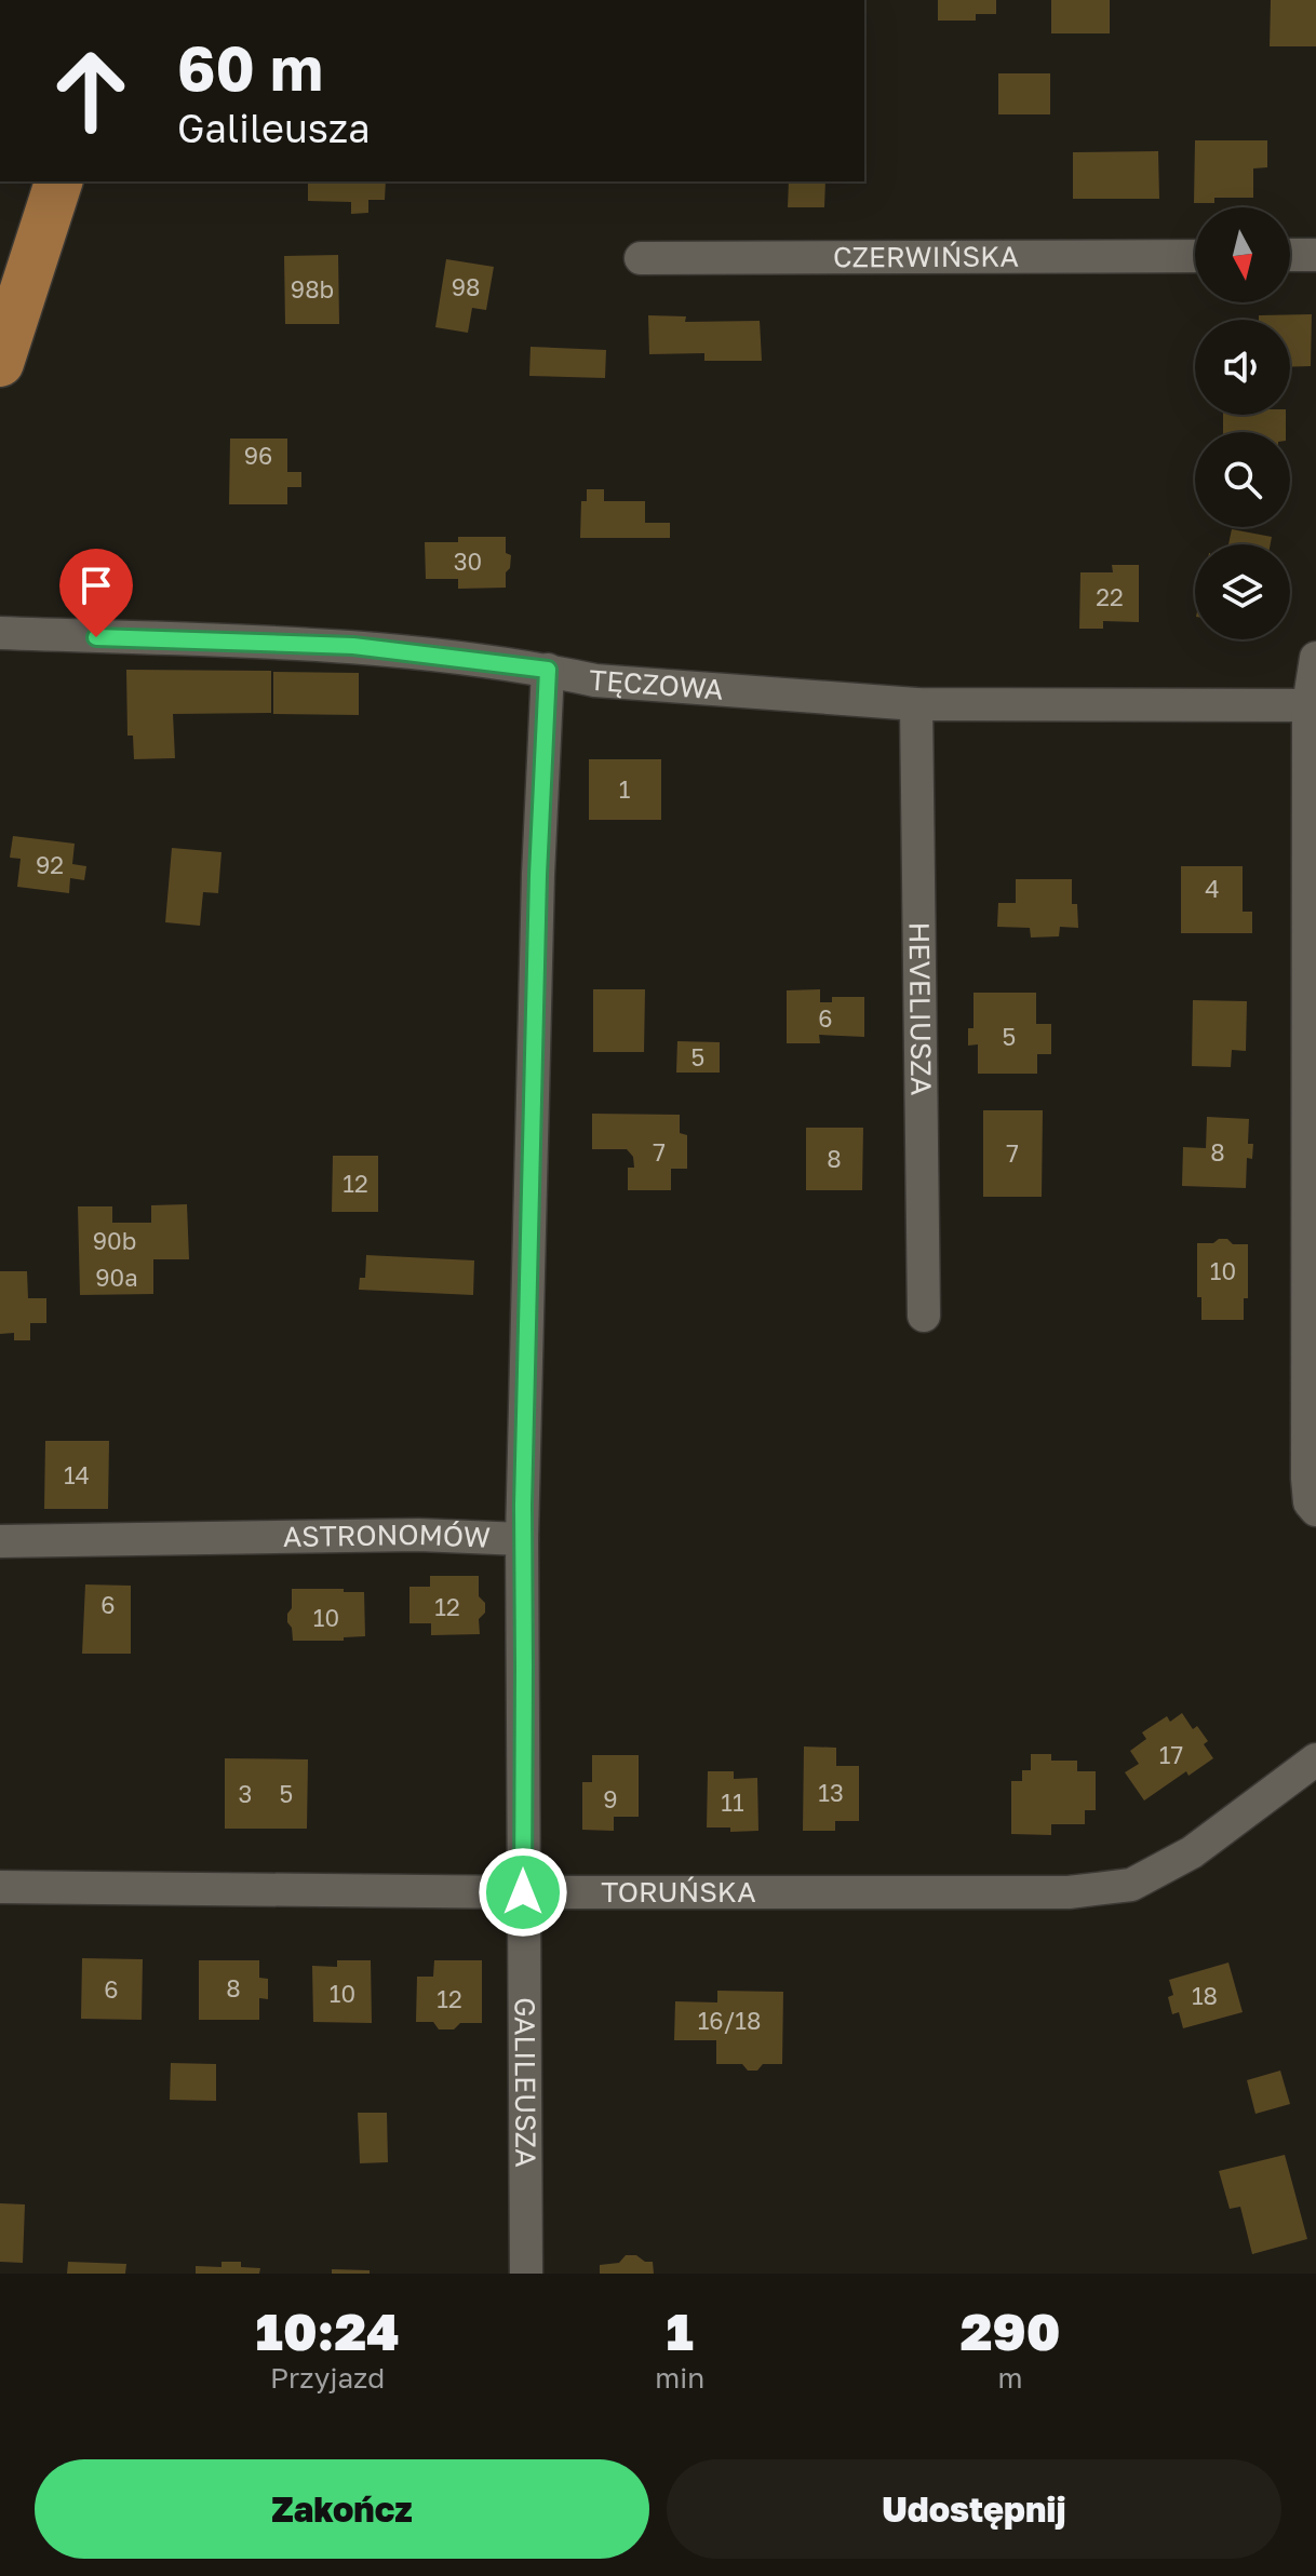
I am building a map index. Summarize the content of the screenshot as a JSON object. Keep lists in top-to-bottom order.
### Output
{
  "streets": {
    "street": [
      "CZERWIŃSKA",
      "TĘCZOWA",
      "HEVELIUSZA",
      "ASTRONOMÓW",
      "TORUŃSKA",
      "GALILEUSZA"
    ]
  },
  "crossings": [
    ["TĘCZOWA", "HEVELIUSZA"],
    ["ASTRONOMÓW", "TORUŃSKA"],
    ["ASTRONOMÓW", "GALILEUSZA"],
    ["TORUŃSKA", "GALILEUSZA"]
  ],
  "house_numbers": [
    "98",
    "98b",
    "96",
    "30",
    "22",
    "1",
    "92",
    "4",
    "6",
    "5",
    "5",
    "7",
    "8",
    "7",
    "8",
    "12",
    "90b",
    "10",
    "90a",
    "14",
    "6",
    "12",
    "10",
    "17",
    "13",
    "3",
    "5",
    "9",
    "11",
    "8",
    "6",
    "10",
    "18",
    "12",
    "16/18"
  ],
  "north": "bottom",
  "page": {
    "turn": ["60 m", "Galileusza"],
    "eta": [
      "10:24",
      "Przyjazd",
      "1",
      "min",
      "290",
      "m"
    ],
    "buttons": ["Zakończ", "Udostępnij"]
  }
}
